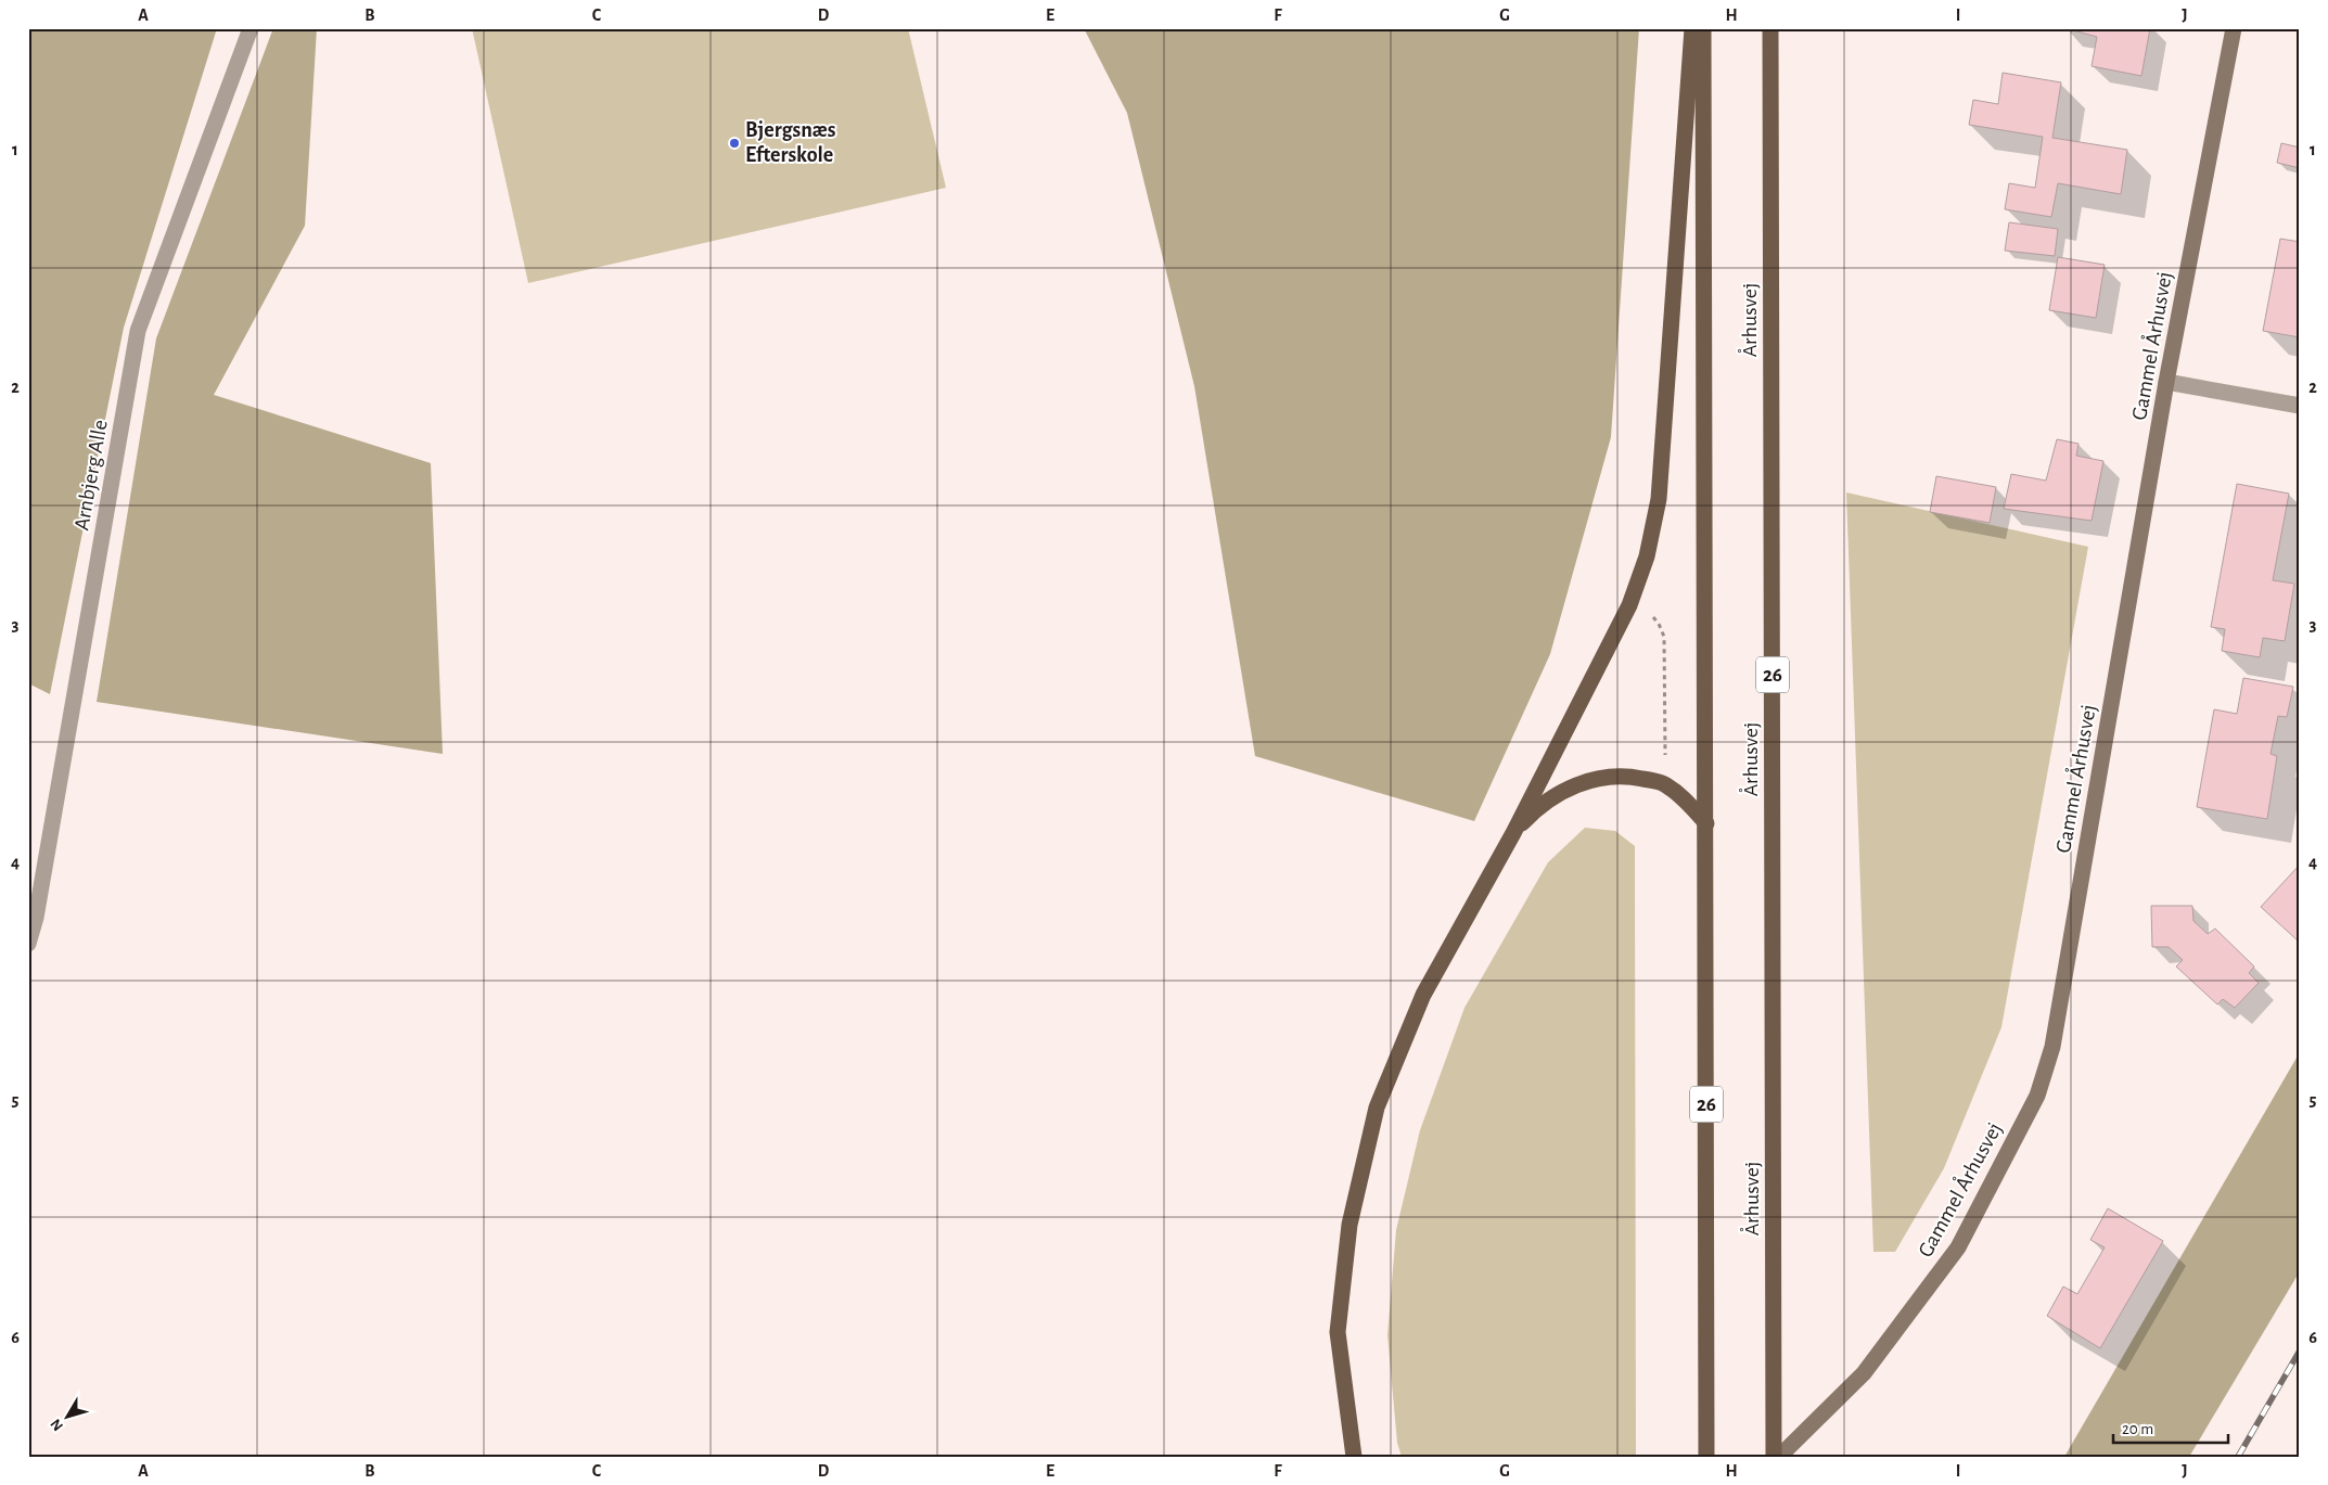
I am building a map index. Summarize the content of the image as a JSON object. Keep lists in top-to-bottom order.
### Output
{
  "streets": {
    "main road": ["Århusvej", "26"],
    "street": ["Gammel Århusvej", "Arnbjerg Alle"]
  },
  "places": ["Bjergsnæs Efterskole"],
  "scale_bar": "20 m",
  "north": "bottom left",
  "grid": {
    "columns": [
      "A",
      "B",
      "C",
      "D",
      "E",
      "F",
      "G",
      "H",
      "I",
      "J"
    ],
    "rows": [
      "1",
      "2",
      "3",
      "4",
      "5",
      "6"
    ]
  }
}
